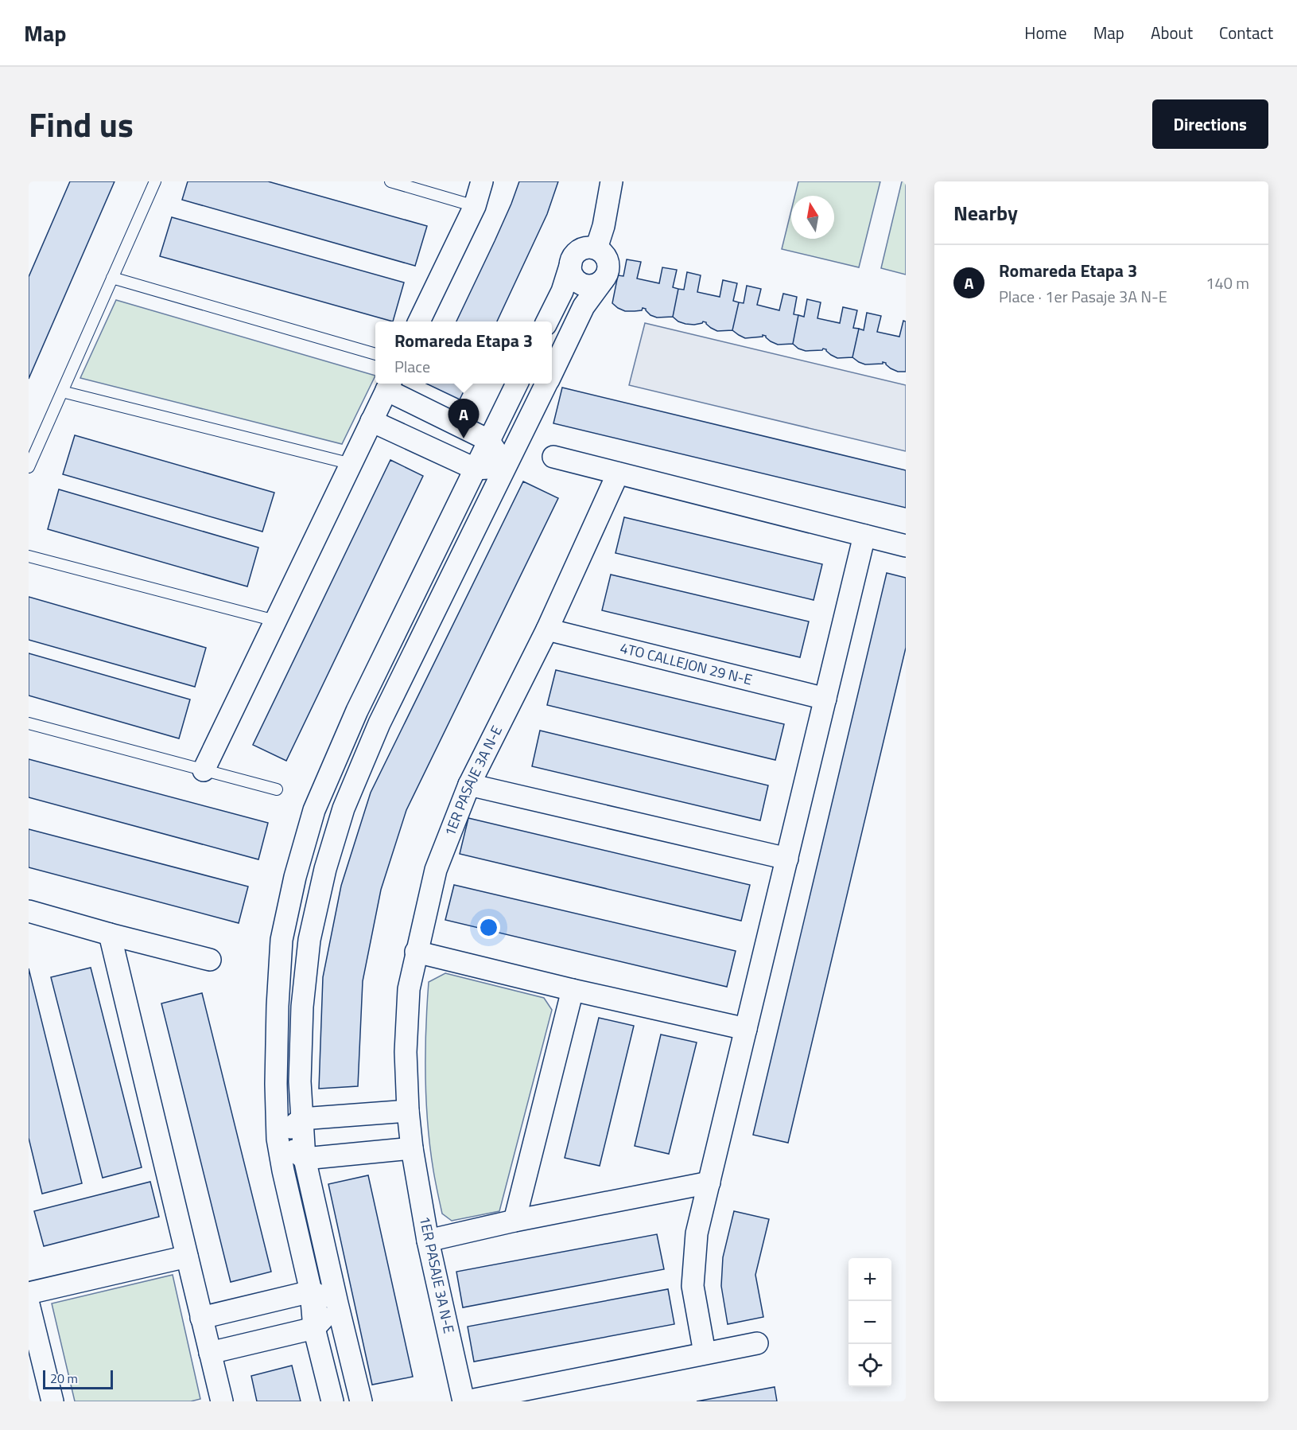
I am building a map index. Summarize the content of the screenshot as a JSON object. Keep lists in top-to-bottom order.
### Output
{
  "streets": {
    "street": ["4TO CALLEJON 29 N-E", "1ER PASAJE 3A N-E"]
  },
  "crossings": [
    ["4TO CALLEJON 29 N-E", "1ER PASAJE 3A N-E"]
  ],
  "scale_bar": "20 m",
  "north": "top",
  "page": {
    "header": "Map",
    "nav": [
      "Home",
      "Map",
      "About",
      "Contact"
    ],
    "title": "Find us",
    "buttons": "Directions",
    "heading": "Nearby",
    "list": [
      {
        "mark": "A",
        "name": "Romareda Etapa 3",
        "note": "Place · 1er Pasaje 3A N-E",
        "value": "140 m"
      }
    ],
    "popup": ["Romareda Etapa 3", "Place"],
    "pins": "A",
    "map_buttons": ["+", "−"],
    "scale": "20 m"
  }
}
